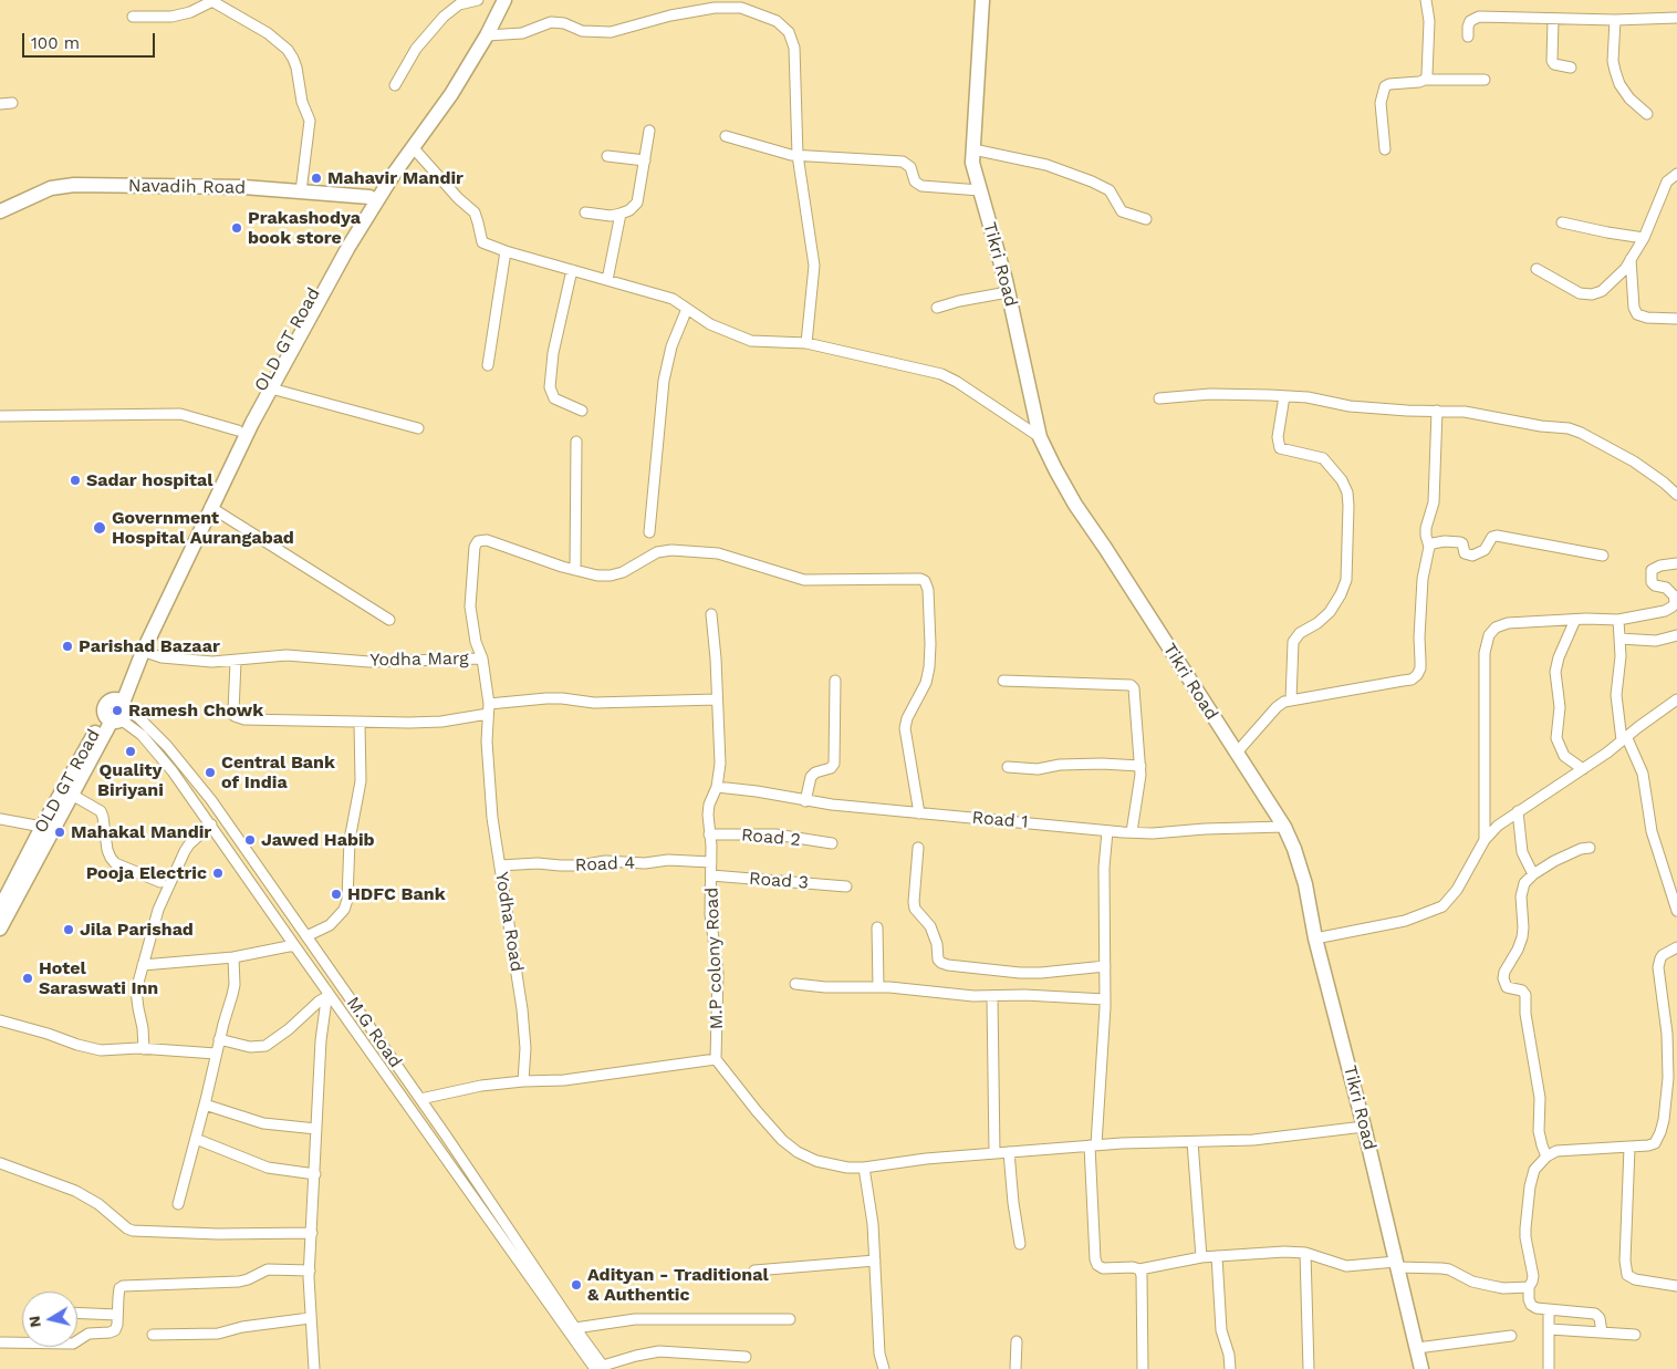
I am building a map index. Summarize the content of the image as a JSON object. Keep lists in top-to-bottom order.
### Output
{
  "streets": {
    "main road": ["Navadih Road", "Tikri Road", "OLD GT Road"],
    "street": [
      "Yodha Marg",
      "Road 1",
      "Road 2",
      "Road 4",
      "Road 3",
      "Yodha Road",
      "M.P colony Road",
      "M.G Road"
    ]
  },
  "crossings": [
    ["Navadih Road", "OLD GT Road"],
    ["Tikri Road", "Road 1"],
    ["OLD GT Road", "Yodha Marg"],
    ["OLD GT Road", "M.G Road"],
    ["Yodha Marg", "Road 1"],
    ["Yodha Marg", "Yodha Road"],
    ["Road 1", "M.P colony Road"],
    ["Road 2", "M.P colony Road"],
    ["Road 4", "Yodha Road"],
    ["Road 4", "M.P colony Road"],
    ["Road 3", "M.P colony Road"]
  ],
  "places": [
    "Mahavir Mandir",
    "Prakashodya book store",
    "Sadar hospital",
    "Government Hospital Aurangabad",
    "Parishad Bazaar",
    "Ramesh Chowk",
    "Quality Biriyani",
    "Central Bank of India",
    "Mahakal Mandir",
    "Jawed Habib",
    "Pooja Electric",
    "HDFC Bank",
    "Jila Parishad",
    "Hotel Saraswati Inn",
    "Adityan - Traditional & Authentic"
  ],
  "scale_bar": "100 m",
  "north": "left"
}
